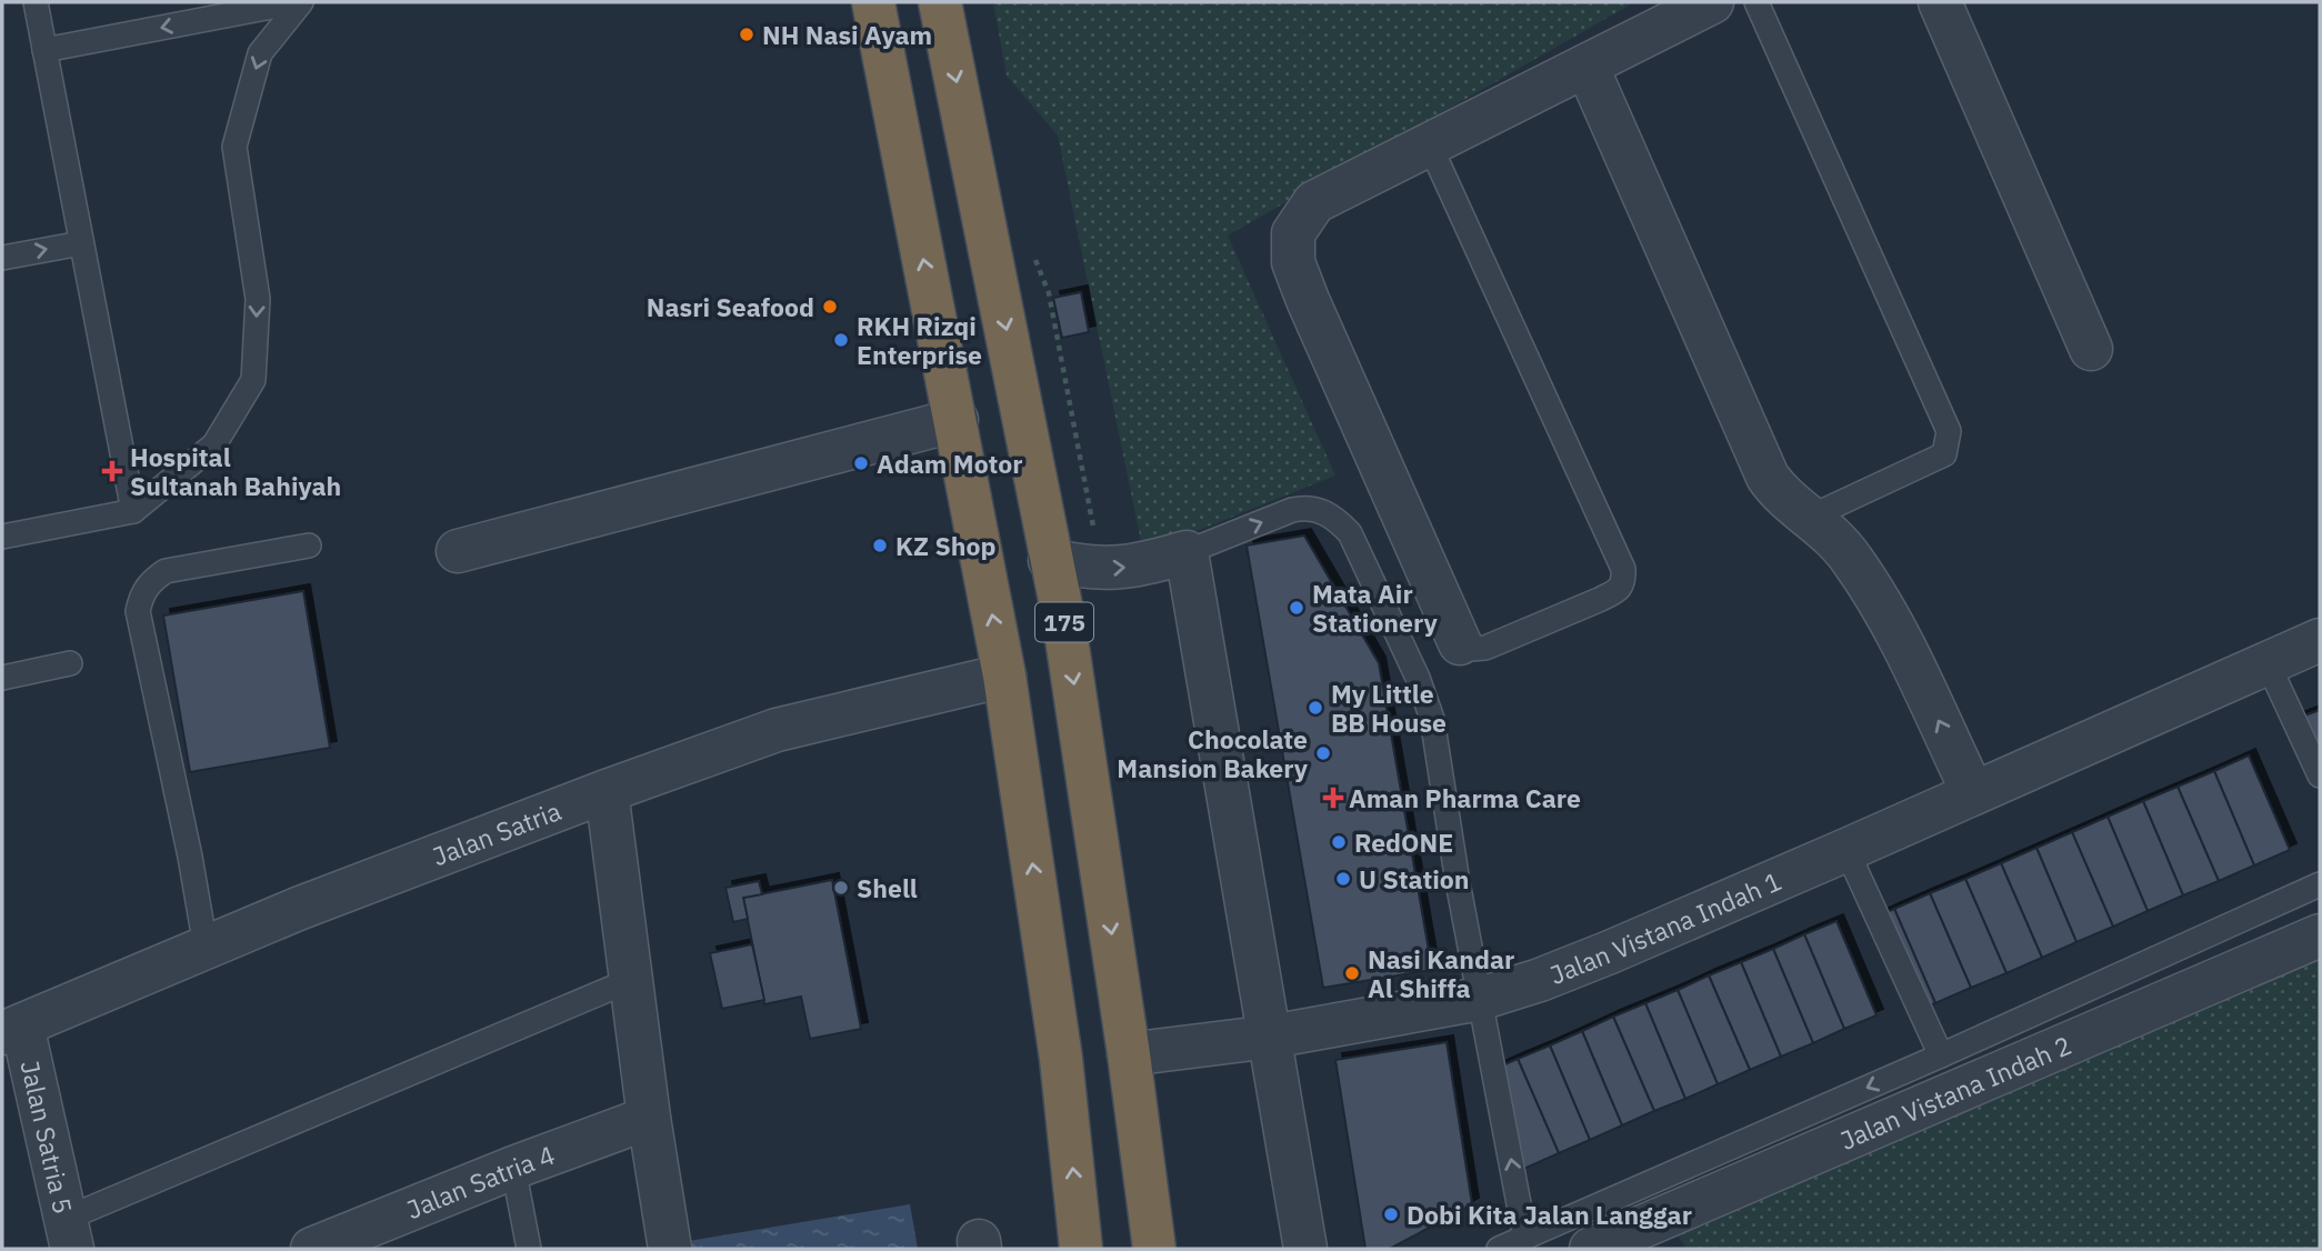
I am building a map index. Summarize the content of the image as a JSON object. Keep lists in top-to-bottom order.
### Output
{
  "streets": {
    "highway": ["175"],
    "street": [
      "Jalan Satria",
      "Jalan Vistana Indah 1",
      "Jalan Vistana Indah 2",
      "Jalan Satria 5",
      "Jalan Satria 4"
    ]
  },
  "crossings": [
    ["175", "Jalan Satria"],
    ["175", "Jalan Vistana Indah 1"],
    ["Jalan Satria", "Jalan Satria 5"]
  ],
  "places": {
    "other": [
      "NH Nasi Ayam",
      "Nasri Seafood",
      "RKH Rizqi Enterprise",
      "Adam Motor",
      "KZ Shop",
      "Mata Air Stationery",
      "My Little BB House",
      "Chocolate Mansion Bakery",
      "RedONE",
      "U Station",
      "Shell",
      "Nasi Kandar Al Shiffa",
      "Dobi Kita Jalan Langgar"
    ],
    "health": ["Hospital Sultanah Bahiyah", "Aman Pharma Care"]
  }
}
